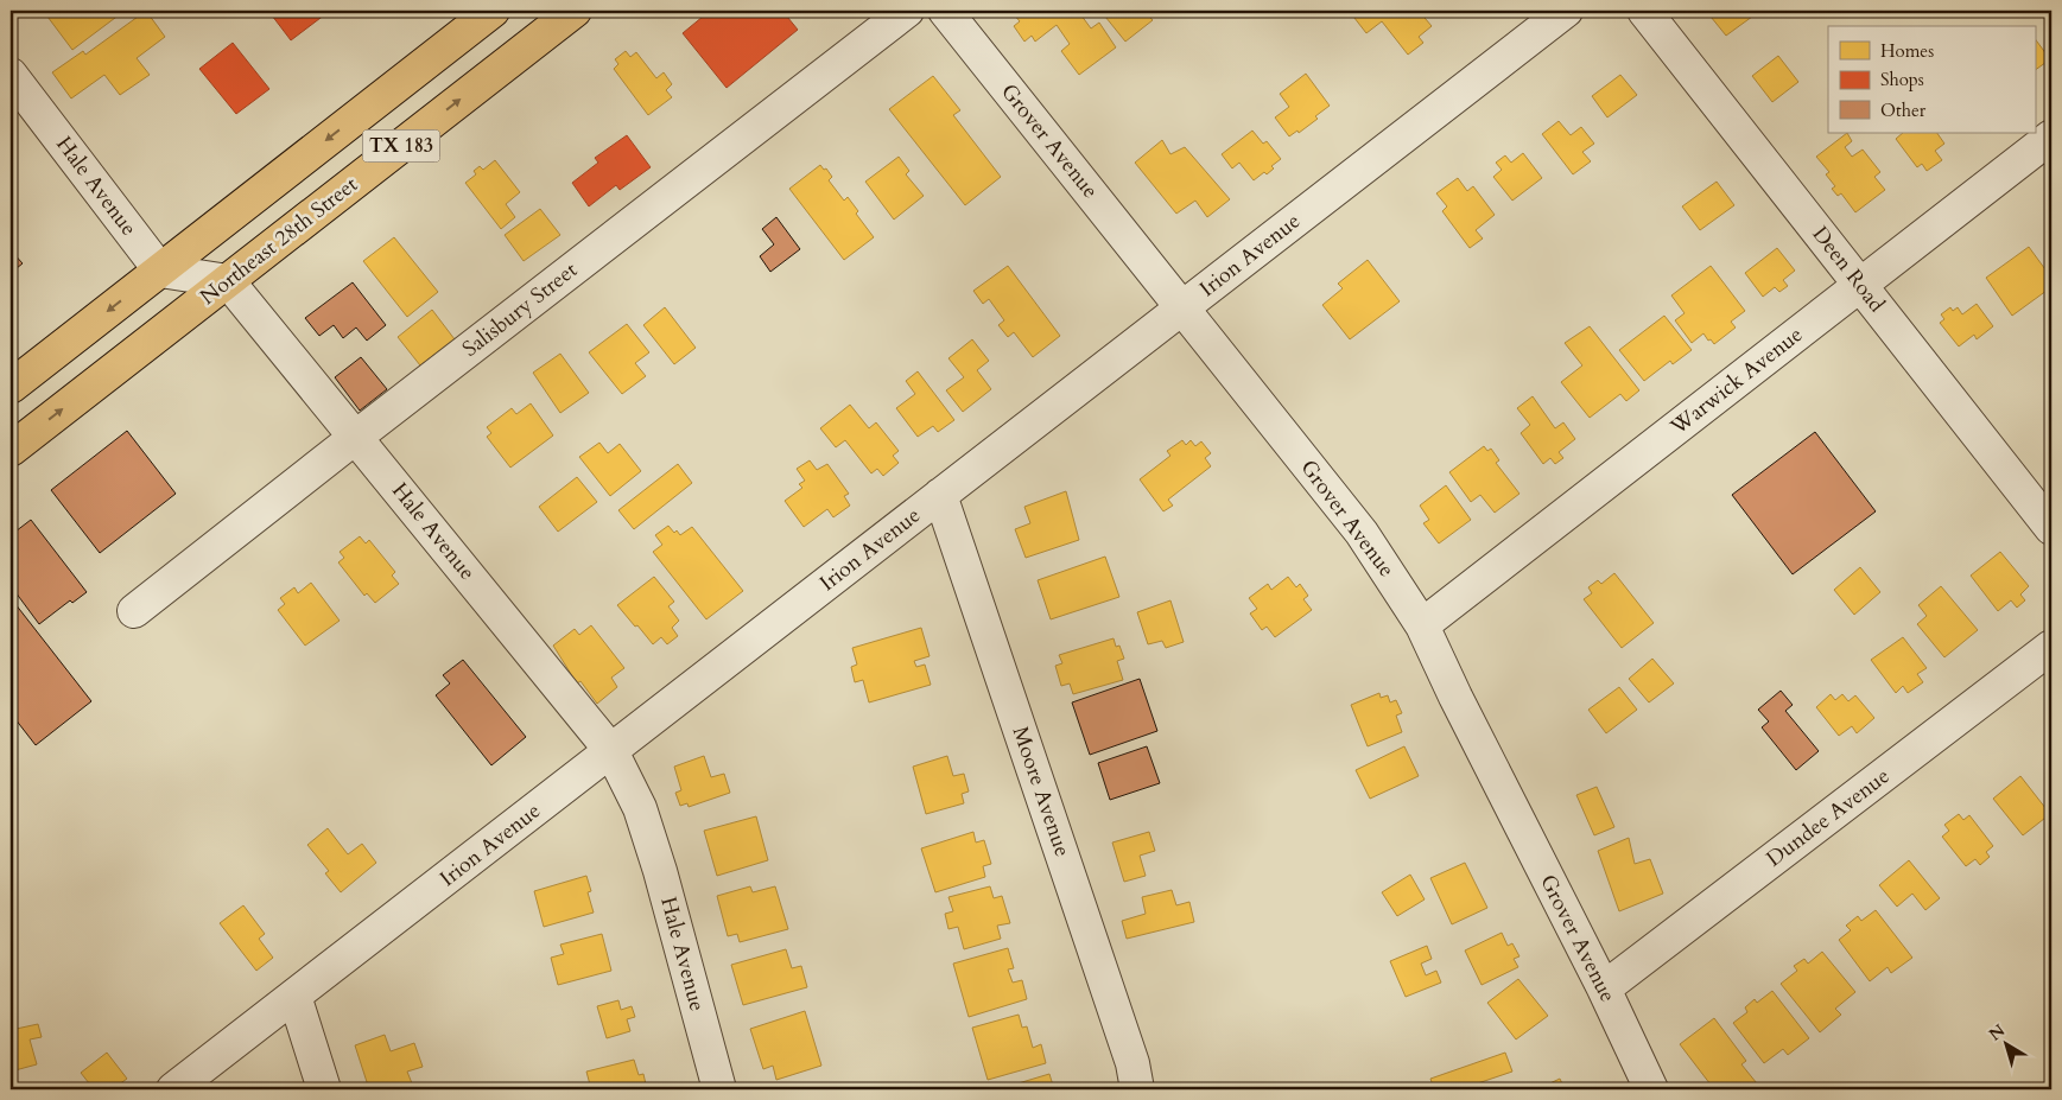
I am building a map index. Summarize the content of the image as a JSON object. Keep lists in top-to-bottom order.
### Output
{
  "streets": {
    "main road": ["TX 183", "Northeast 28th Street"],
    "street": [
      "Grover Avenue",
      "Hale Avenue",
      "Irion Avenue",
      "Deen Road",
      "Salisbury Street",
      "Warwick Avenue",
      "Moore Avenue",
      "Dundee Avenue"
    ]
  },
  "crossings": [
    ["Grover Avenue", "Irion Avenue"],
    ["Grover Avenue", "Warwick Avenue"],
    ["Grover Avenue", "Dundee Avenue"],
    ["TX 183", "Hale Avenue"],
    ["Hale Avenue", "Northeast 28th Street"],
    ["Hale Avenue", "Irion Avenue"],
    ["Hale Avenue", "Salisbury Street"],
    ["Irion Avenue", "Moore Avenue"],
    ["Deen Road", "Warwick Avenue"]
  ],
  "legend": ["Homes", "Shops", "Other"],
  "north": "top left"
}
